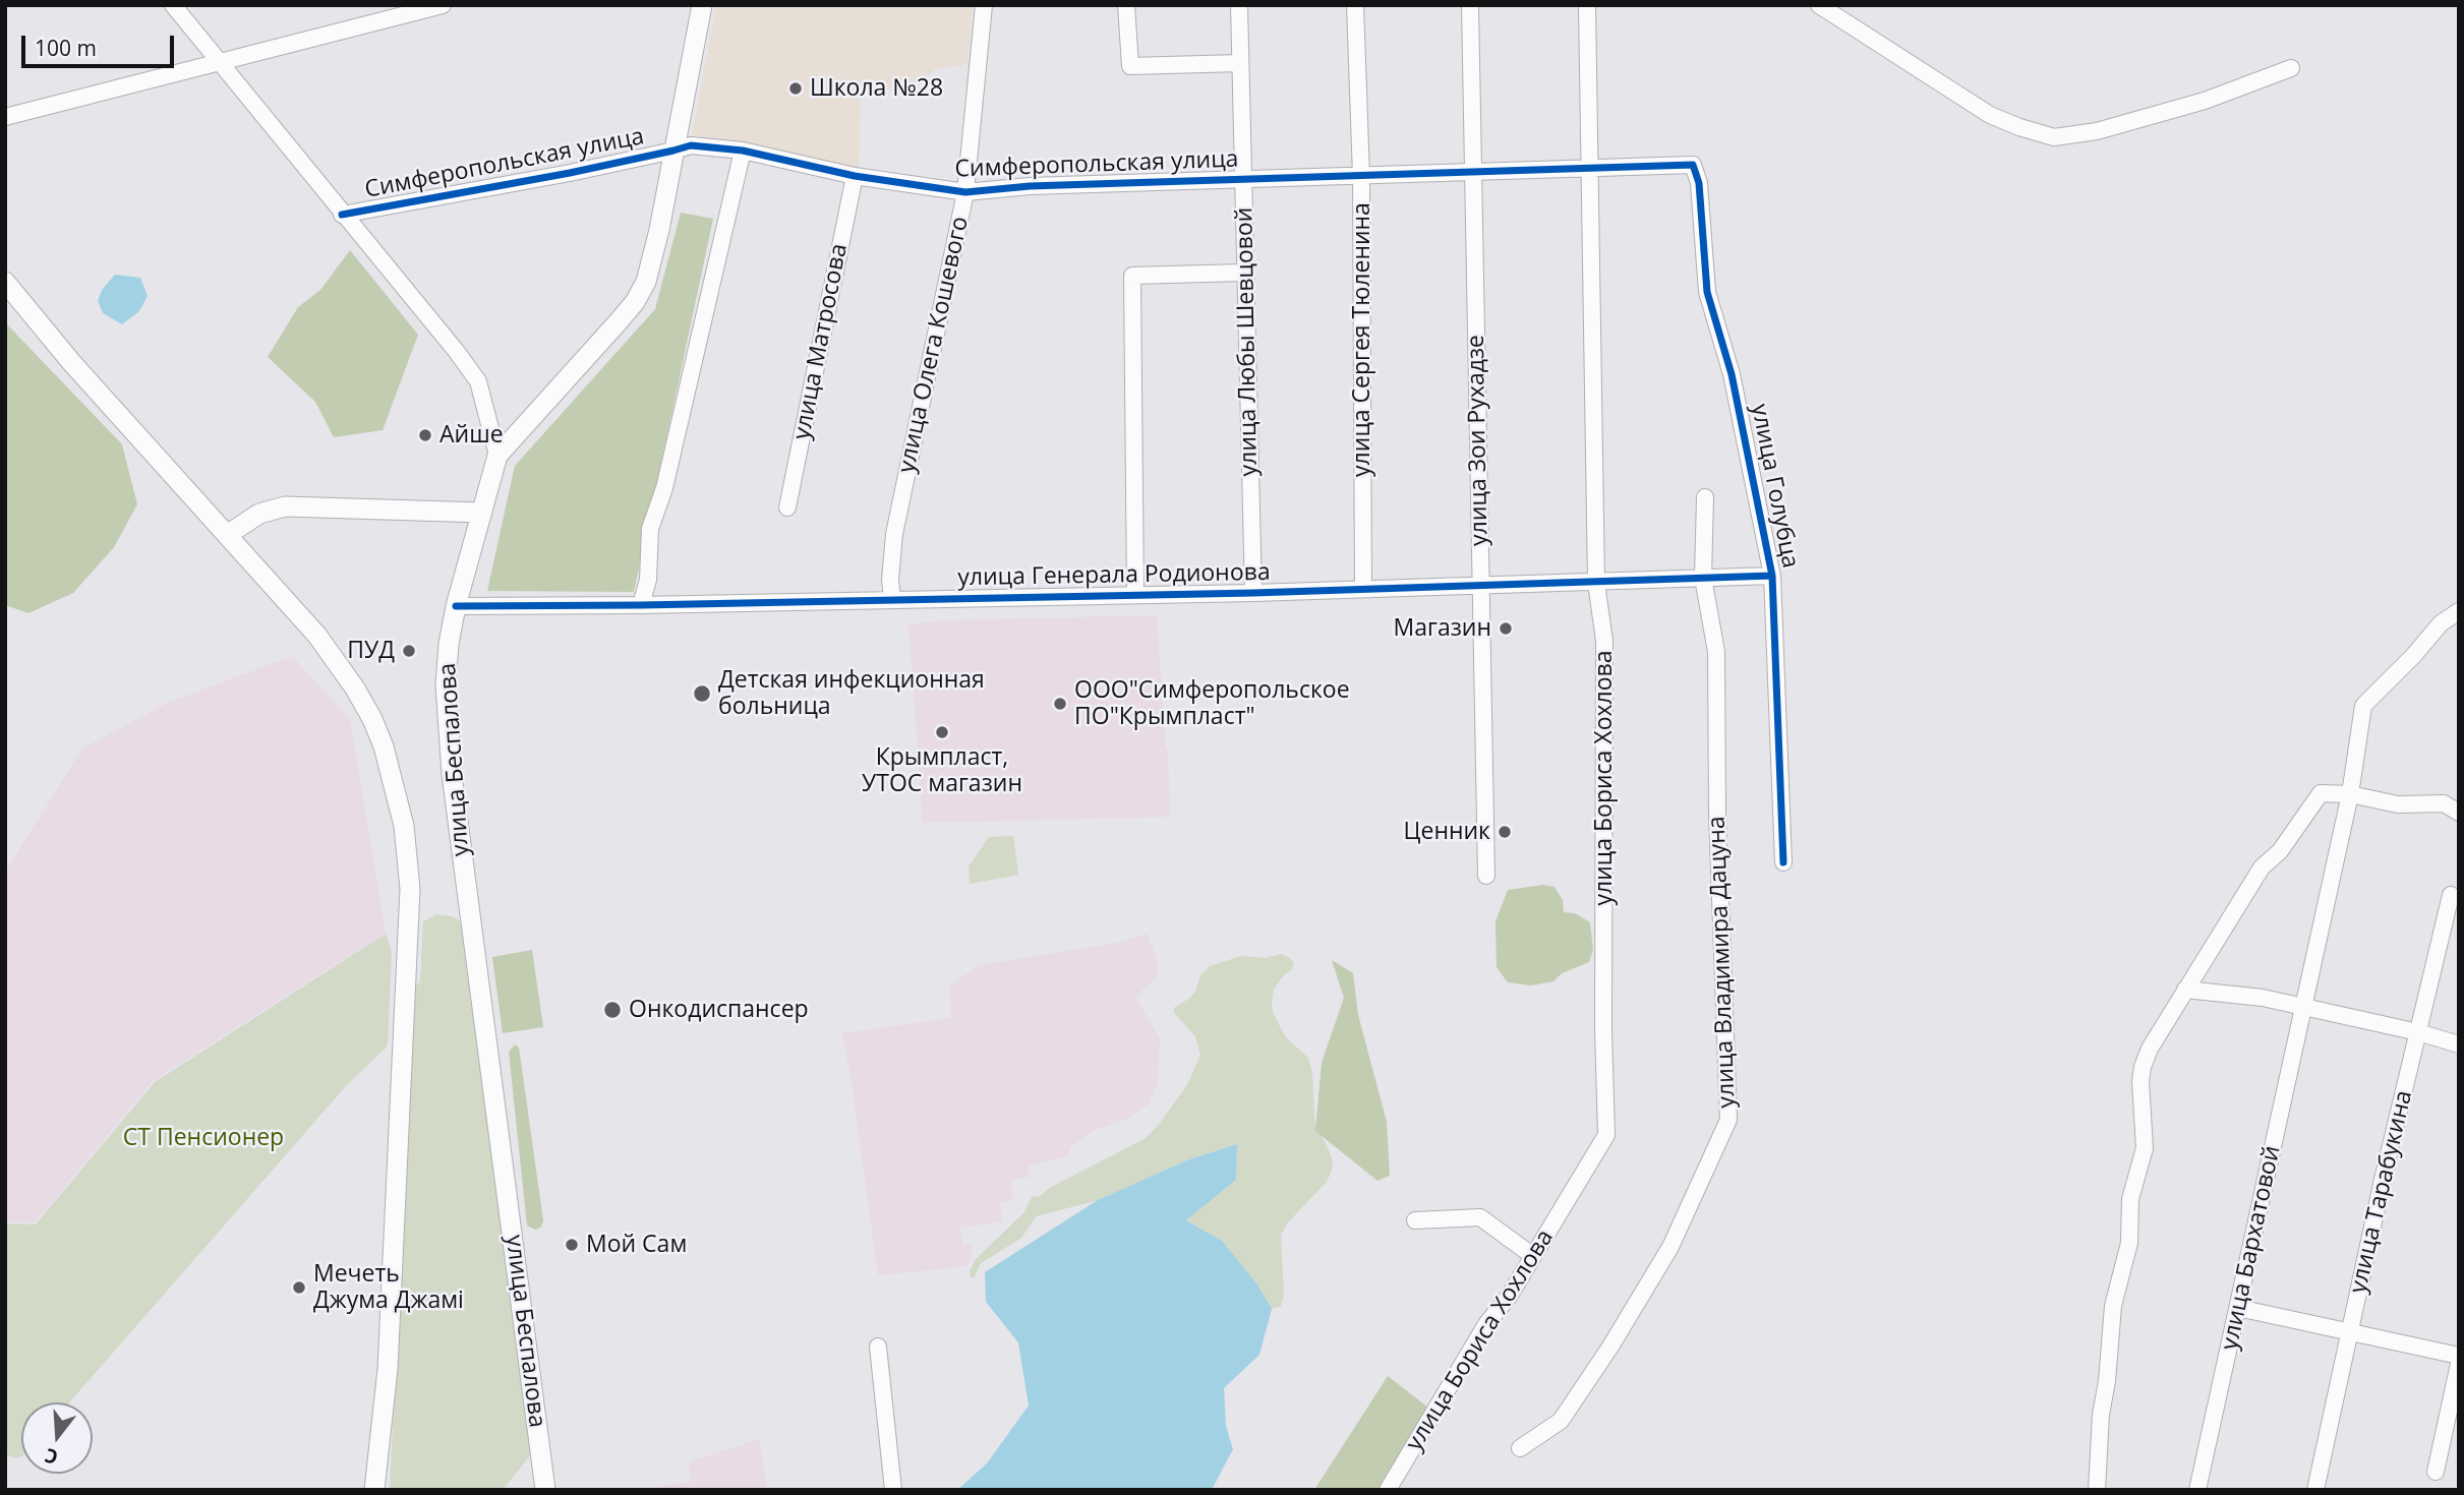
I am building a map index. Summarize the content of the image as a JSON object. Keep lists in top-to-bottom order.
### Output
{
  "streets": {
    "main road": ["улица Беспалова"],
    "street": [
      "Симферопольская улица",
      "улица Сергея Тюленина",
      "улица Матросова",
      "улица Любы Шевцовой",
      "улица Олега Кошевого",
      "улица Зои Рухадзе",
      "улица Голубца",
      "улица Генерала Родионова",
      "улица Бориса Хохлова",
      "улица Владимира Дацуна",
      "улица Тарабукина",
      "улица Бархатовой"
    ]
  },
  "crossings": [
    ["Симферопольская улица", "улица Сергея Тюленина"],
    ["Симферопольская улица", "улица Матросова"],
    ["Симферопольская улица", "улица Любы Шевцовой"],
    ["Симферопольская улица", "улица Олега Кошевого"],
    ["Симферопольская улица", "улица Зои Рухадзе"],
    ["Симферопольская улица", "улица Голубца"],
    ["Симферопольская улица", "улица Беспалова"],
    ["Симферопольская улица", "улица Бориса Хохлова"],
    ["улица Сергея Тюленина", "улица Генерала Родионова"],
    ["улица Любы Шевцовой", "улица Генерала Родионова"],
    ["улица Олега Кошевого", "улица Генерала Родионова"],
    ["улица Зои Рухадзе", "улица Генерала Родионова"],
    ["улица Голубца", "улица Генерала Родионова"],
    ["улица Генерала Родионова", "улица Беспалова"],
    ["улица Генерала Родионова", "улица Бориса Хохлова"],
    ["улица Генерала Родионова", "улица Владимира Дацуна"]
  ],
  "parks": ["СТ Пенсионер"],
  "places": [
    "Школа №28",
    "Айше",
    "Магазин",
    "ПУД",
    "Детская инфекционная больница",
    "ООО\"Симферопольское ПО\"Крымпласт\"",
    "Крымпласт, УТОС магазин",
    "Ценник",
    "Онкодиспансер",
    "Мой Сам",
    "Мечеть Джума Джамі"
  ],
  "scale_bar": "100 m",
  "north": "bottom"
}
